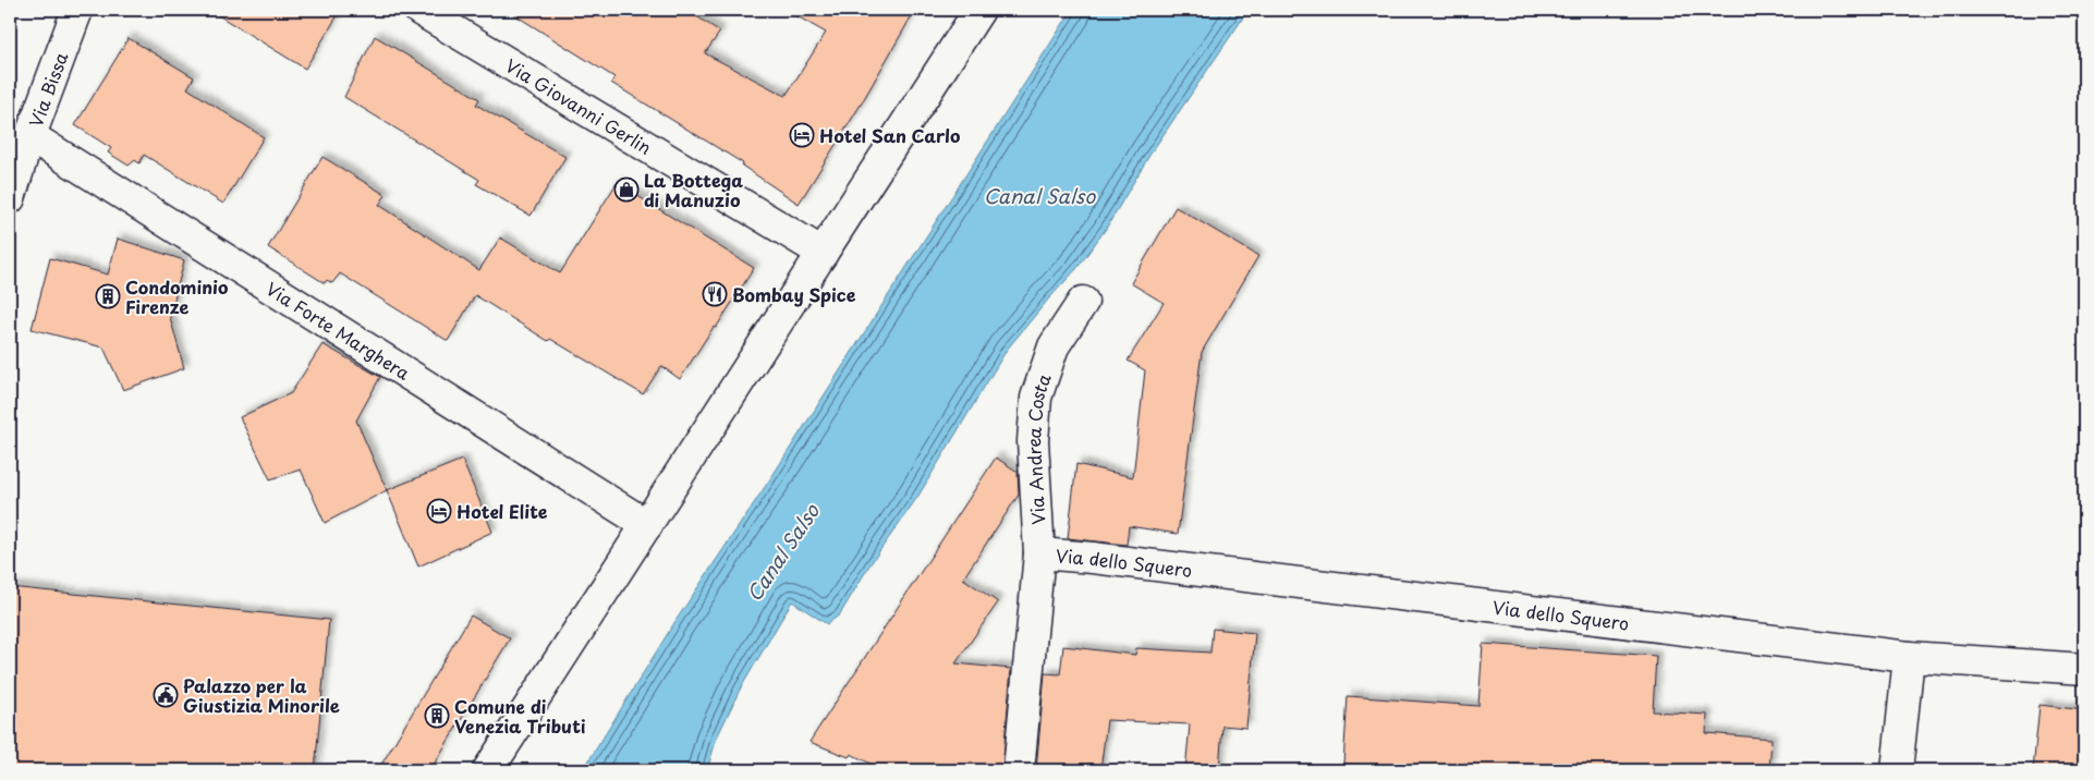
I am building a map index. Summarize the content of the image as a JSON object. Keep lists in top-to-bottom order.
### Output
{
  "streets": {
    "street": [
      "Via Bissa",
      "Via Giovanni Gerlin",
      "Via Forte Marghera",
      "Via Andrea Costa",
      "Via dello Squero"
    ]
  },
  "crossings": [
    ["Via Bissa", "Via Forte Marghera"],
    ["Via Andrea Costa", "Via dello Squero"]
  ],
  "water": ["Canal Salso"],
  "places": {
    "hotel": ["Hotel San Carlo", "Hotel Elite"],
    "shop": ["La Bottega di Manuzio"],
    "restaurant": ["Bombay Spice"],
    "building": ["Condominio Firenze", "Comune di Venezia Tributi"],
    "public building": ["Palazzo per la Giustizia Minorile"]
  }
}
